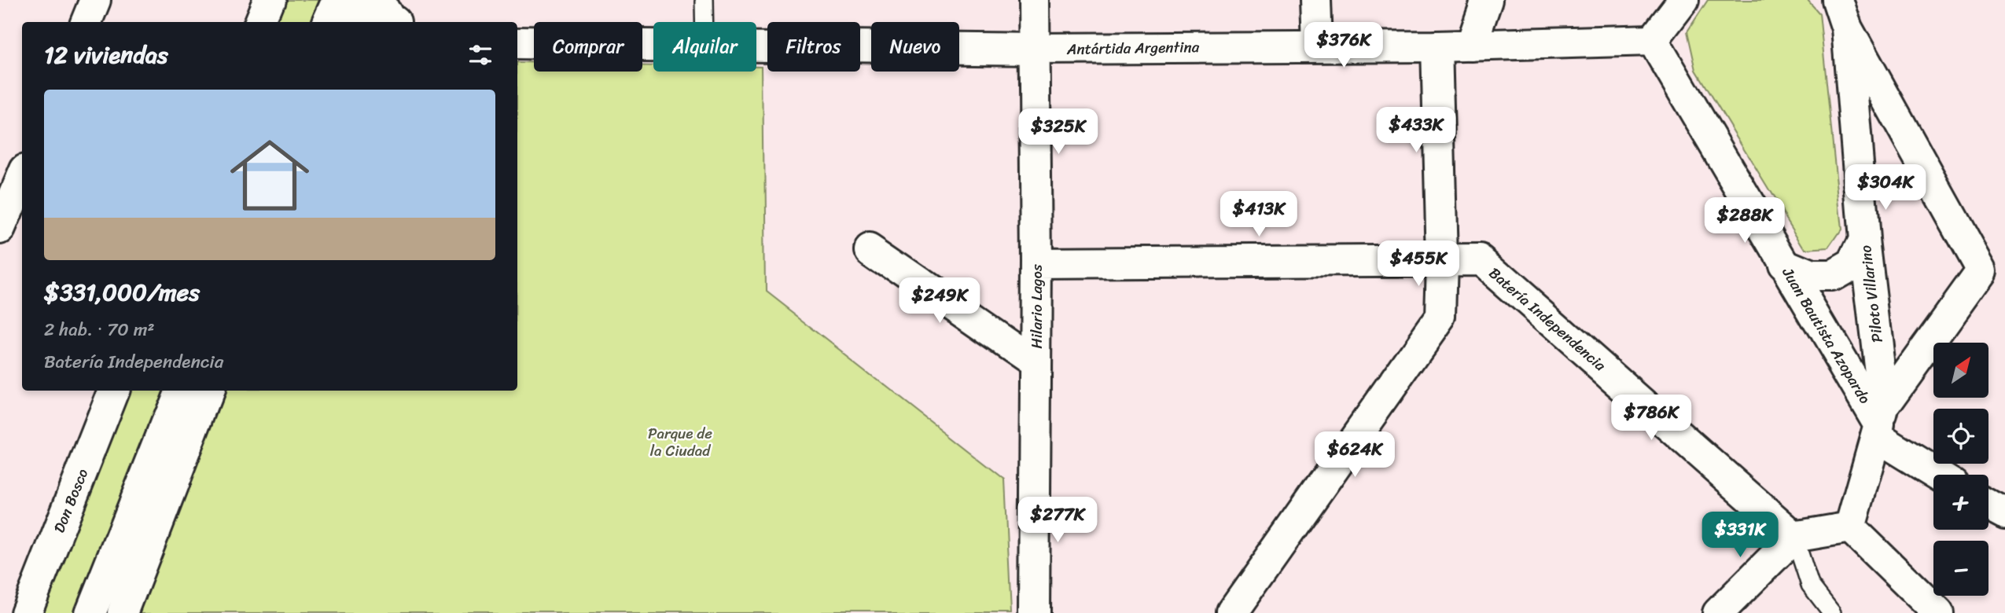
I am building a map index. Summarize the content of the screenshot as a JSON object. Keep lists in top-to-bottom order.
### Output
{
  "streets": {
    "main road": [
      "Antártida Argentina",
      "Piloto Villarino",
      "Hilario Lagos",
      "Batería Independencia",
      "Juan Bautista Azopardo",
      "Don Bosco"
    ]
  },
  "crossings": [
    ["Antártida Argentina", "Hilario Lagos"],
    ["Antártida Argentina", "Juan Bautista Azopardo"],
    ["Piloto Villarino", "Juan Bautista Azopardo"]
  ],
  "parks": ["Parque de la Ciudad"],
  "north": "top right",
  "page": {
    "price": [
      "$376K",
      "$433K",
      "$325K",
      "$304K",
      "$413K",
      "$288K",
      "$455K",
      "$249K",
      "$786K",
      "$624K",
      "$277K",
      "$331K"
    ],
    "chip": [
      "Comprar",
      "Alquilar",
      "Filtros",
      "Nuevo"
    ],
    "heading": "12 viviendas",
    "list": [
      {
        "name": "$331,000/mes",
        "note": "2 hab. · 70 m² · Batería Independencia"
      }
    ],
    "map_buttons": ["+", "−"]
  }
}
